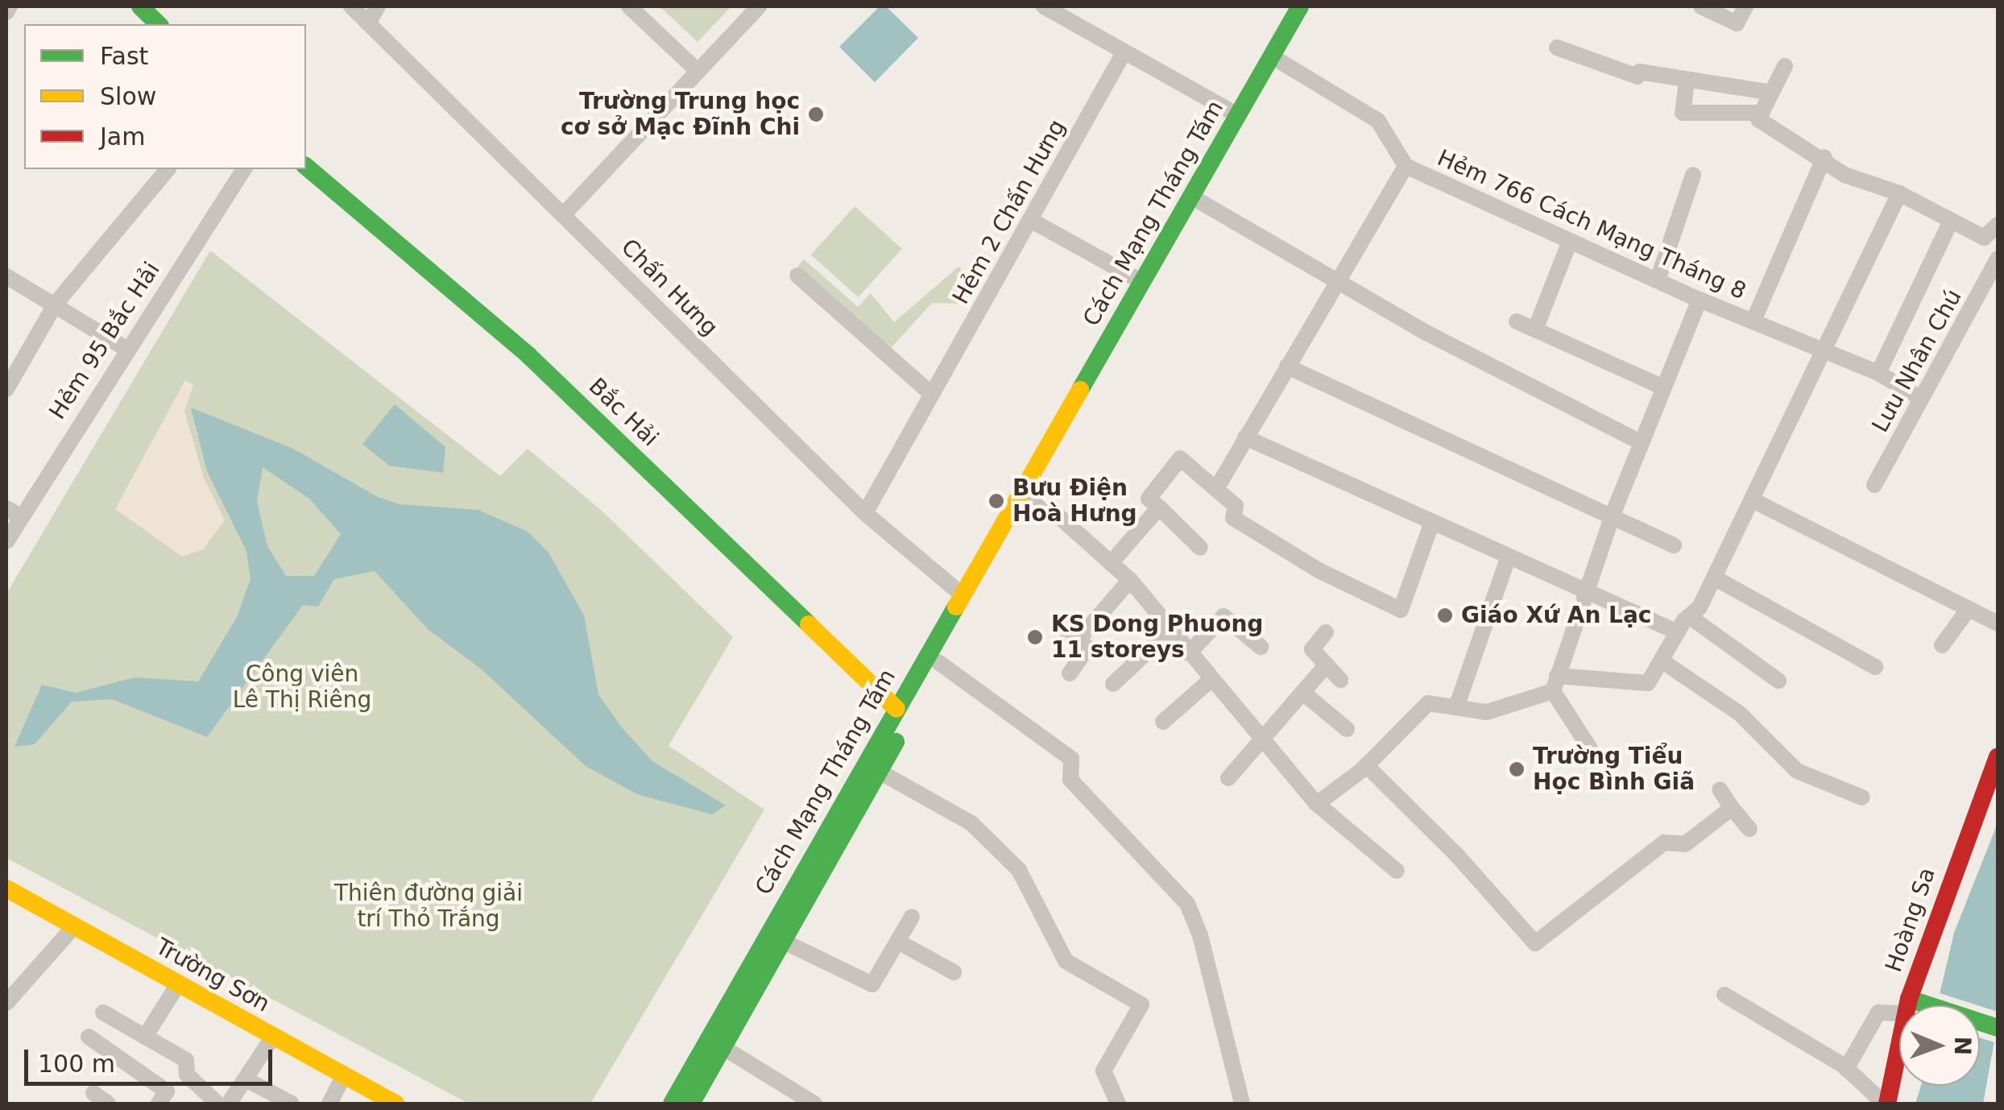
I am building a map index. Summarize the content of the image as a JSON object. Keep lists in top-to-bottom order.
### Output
{
  "streets": {
    "main road": [
      "Cách Mạng Tháng Tám",
      "Bắc Hải",
      "Hoàng Sa",
      "Trường Sơn"
    ],
    "street": [
      "Hẻm 2 Chấn Hưng",
      "Hẻm 766 Cách Mạng Tháng 8",
      "Chấn Hưng",
      "Hẻm 95 Bắc Hải",
      "Lưu Nhân Chú"
    ]
  },
  "crossings": [
    ["Hẻm 2 Chấn Hưng", "Chấn Hưng"],
    ["Cách Mạng Tháng Tám", "Hẻm 766 Cách Mạng Tháng 8"],
    ["Cách Mạng Tháng Tám", "Chấn Hưng"],
    ["Cách Mạng Tháng Tám", "Bắc Hải"],
    ["Hẻm 766 Cách Mạng Tháng 8", "Lưu Nhân Chú"]
  ],
  "parks": ["Công viên Lê Thị Riêng", "Thiên đường giải trí Thỏ Trắng"],
  "places": [
    "Trường Trung học cơ sở Mạc Đĩnh Chi",
    "Bưu Điện Hoà Hưng",
    "Giáo Xứ An Lạc",
    "KS Dong Phuong 11 storeys",
    "Trường Tiểu Học Bình Giã"
  ],
  "legend": ["Fast", "Slow", "Jam"],
  "scale_bar": "100 m",
  "north": "right"
}
